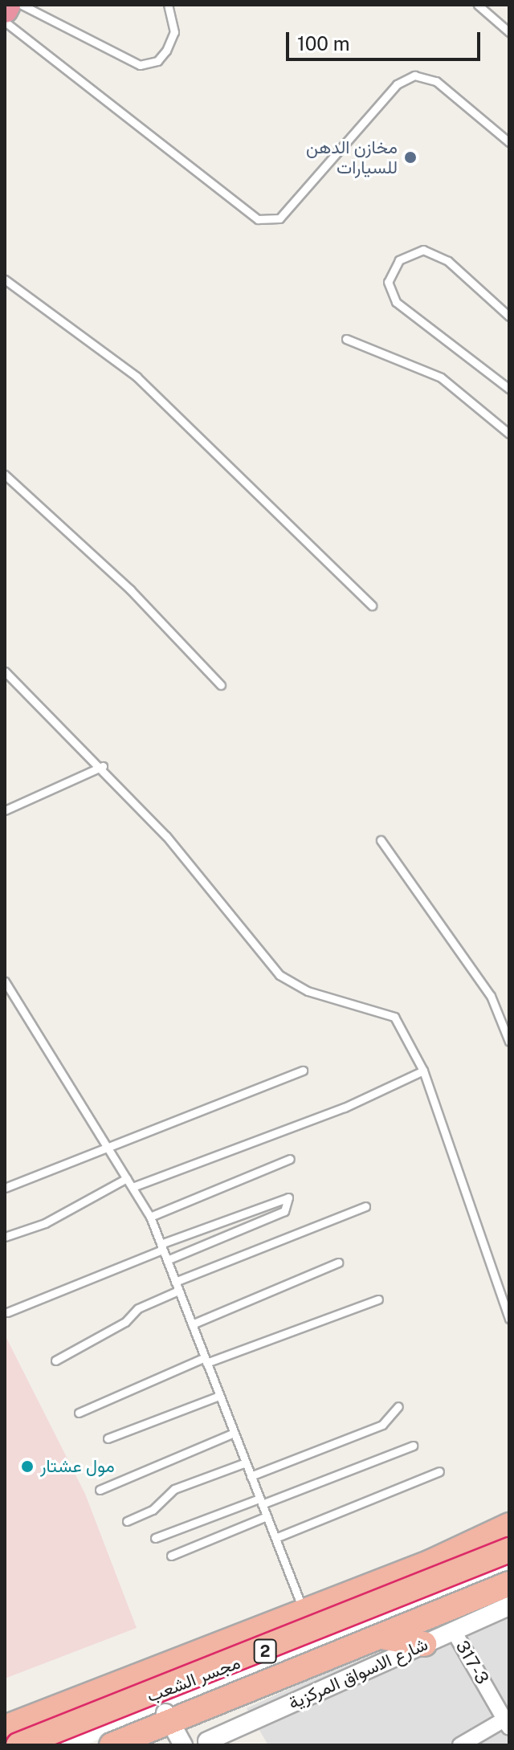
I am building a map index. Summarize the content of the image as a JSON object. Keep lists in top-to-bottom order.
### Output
{
  "streets": {
    "highway": ["2", "مجسر الشعب"],
    "street": ["317-3", "شارع الاسواق المركزية"]
  },
  "crossings": [
    ["317-3", "شارع الاسواق المركزية"]
  ],
  "places": ["مخازن الدهن للسيارات", "مول عشتار"],
  "scale_bar": "100 m"
}
